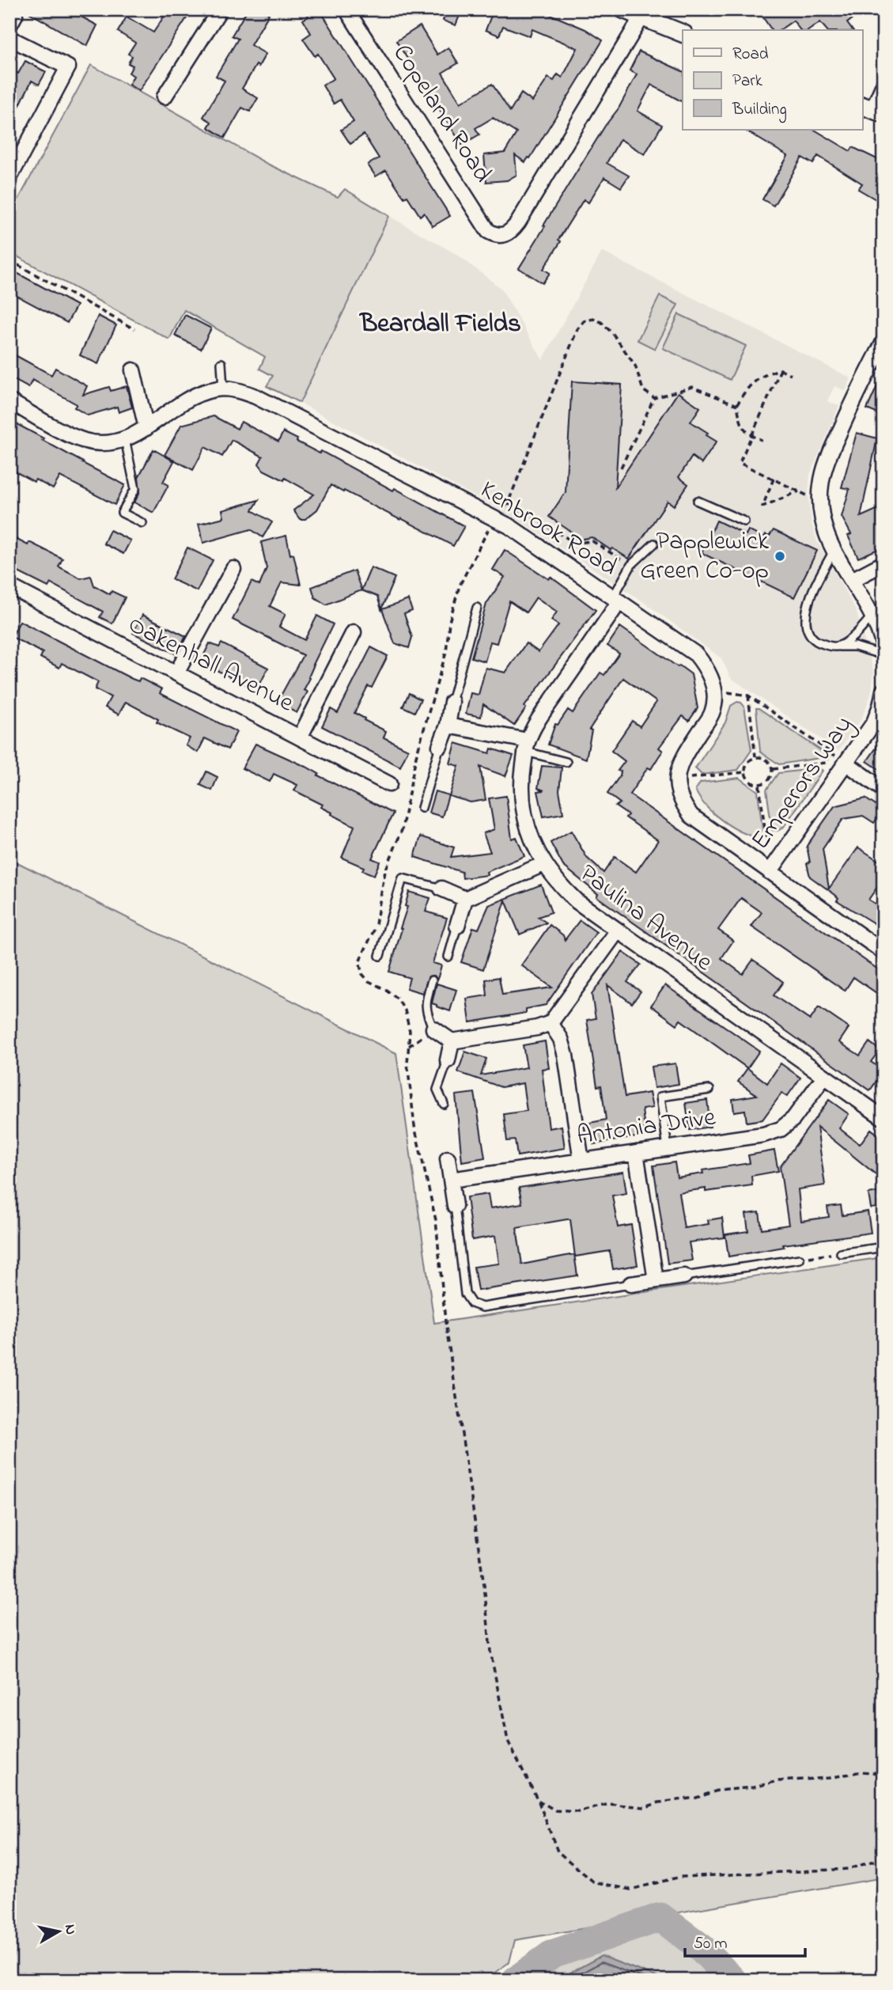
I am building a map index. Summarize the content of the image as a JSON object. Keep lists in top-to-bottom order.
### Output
{
  "streets": {
    "street": [
      "Copeland Road",
      "Kenbrook Road",
      "Oakenhall Avenue",
      "Emperors Way",
      "Paulina Avenue",
      "Antonia Drive"
    ]
  },
  "crossings": [
    ["Kenbrook Road", "Paulina Avenue"],
    ["Paulina Avenue", "Antonia Drive"]
  ],
  "districts": ["Beardall Fields"],
  "places": ["Papplewick Green Co-op"],
  "legend": ["Road", "Park", "Building"],
  "scale_bar": "50 m",
  "north": "right"
}
